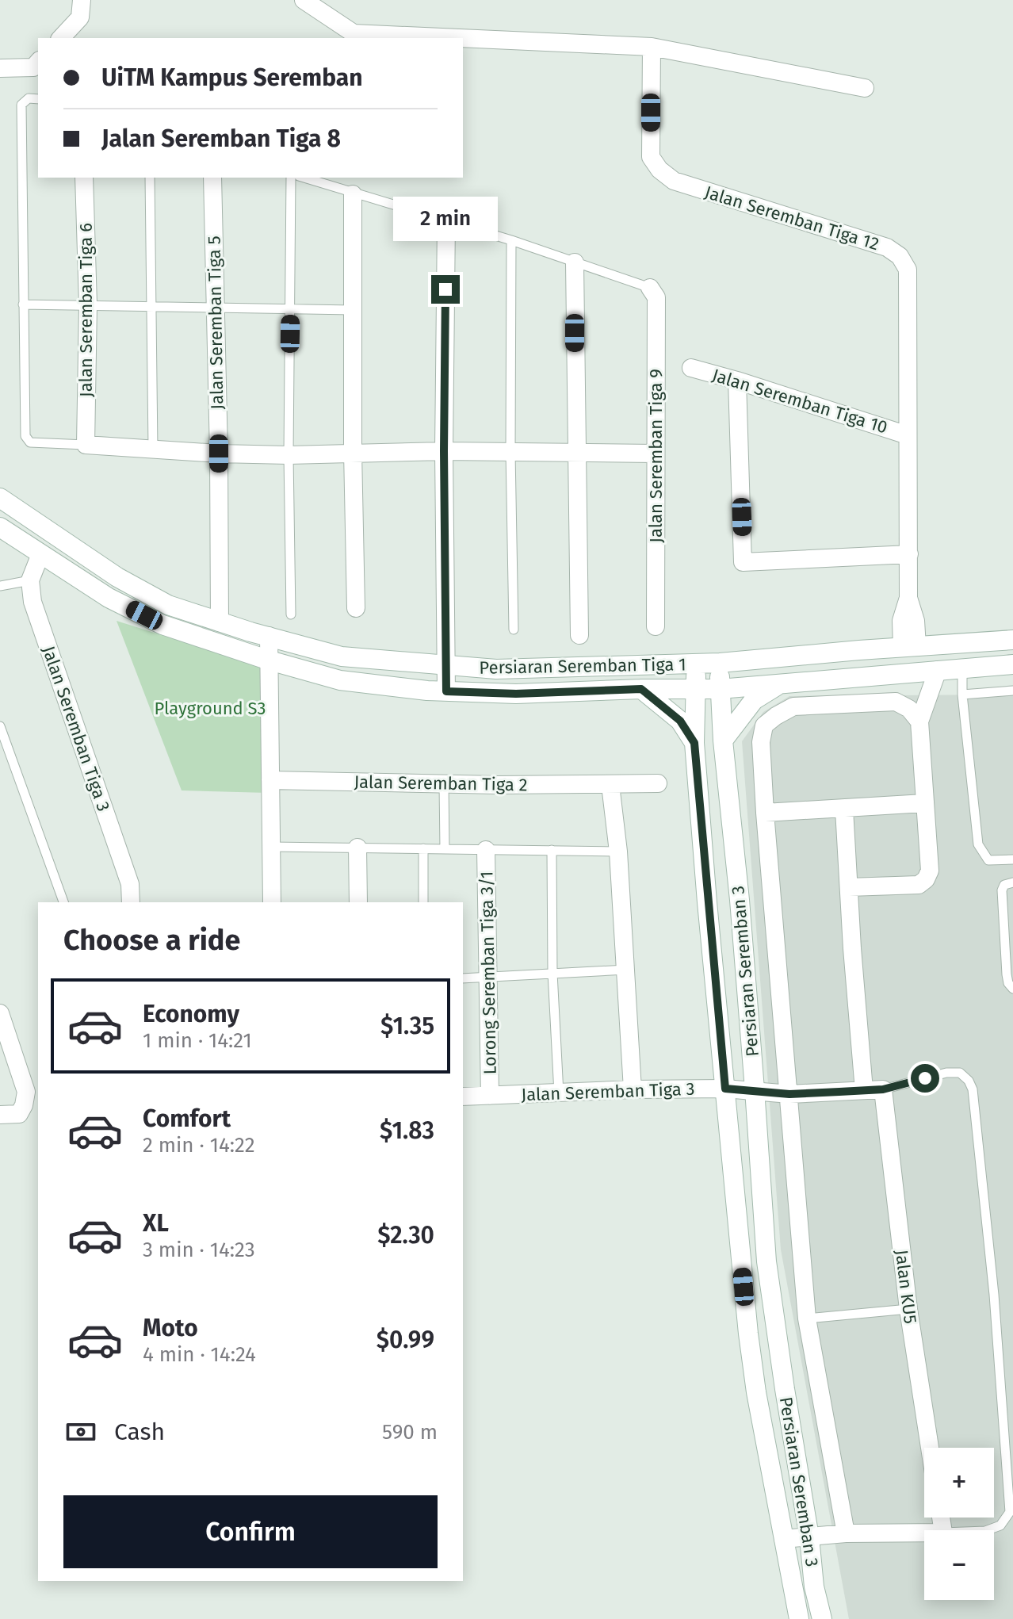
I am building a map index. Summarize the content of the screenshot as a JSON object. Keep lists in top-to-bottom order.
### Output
{
  "streets": {
    "main road": ["Persiaran Seremban Tiga 1", "Persiaran Seremban 3"],
    "street": [
      "Jalan Seremban Tiga 12",
      "Jalan Seremban Tiga 6",
      "Jalan Seremban Tiga 5",
      "Jalan Seremban Tiga 10",
      "Jalan Seremban Tiga 9",
      "Jalan Seremban Tiga 3",
      "Jalan Seremban Tiga 2",
      "Lorong Seremban Tiga 3/1",
      "Jalan KU5"
    ]
  },
  "crossings": [
    ["Jalan Seremban Tiga 12", "Jalan Seremban Tiga 10"],
    ["Jalan Seremban Tiga 12", "Persiaran Seremban Tiga 1"],
    ["Jalan Seremban Tiga 5", "Persiaran Seremban Tiga 1"],
    ["Persiaran Seremban Tiga 1", "Persiaran Seremban 3"],
    ["Jalan Seremban Tiga 3", "Persiaran Seremban 3"],
    ["Jalan Seremban Tiga 3", "Lorong Seremban Tiga 3/1"],
    ["Jalan Seremban Tiga 3", "Jalan KU5"]
  ],
  "parks": ["Playground S3"],
  "page": {
    "banner": ["UiTM Kampus Seremban", "Jalan Seremban Tiga 8"],
    "bubble": "2 min",
    "heading": "Choose a ride",
    "list": [
      {
        "name": "Economy",
        "note": "1 min · 14:21",
        "value": "$1.35"
      },
      {
        "name": "Comfort",
        "note": "2 min · 14:22",
        "value": "$1.83"
      },
      {
        "name": "XL",
        "note": "3 min · 14:23",
        "value": "$2.30"
      },
      {
        "name": "Moto",
        "note": "4 min · 14:24",
        "value": "$0.99"
      }
    ],
    "pay": ["Cash", "590 m"],
    "map_buttons": ["+", "−"],
    "buttons": "Confirm"
  }
}
